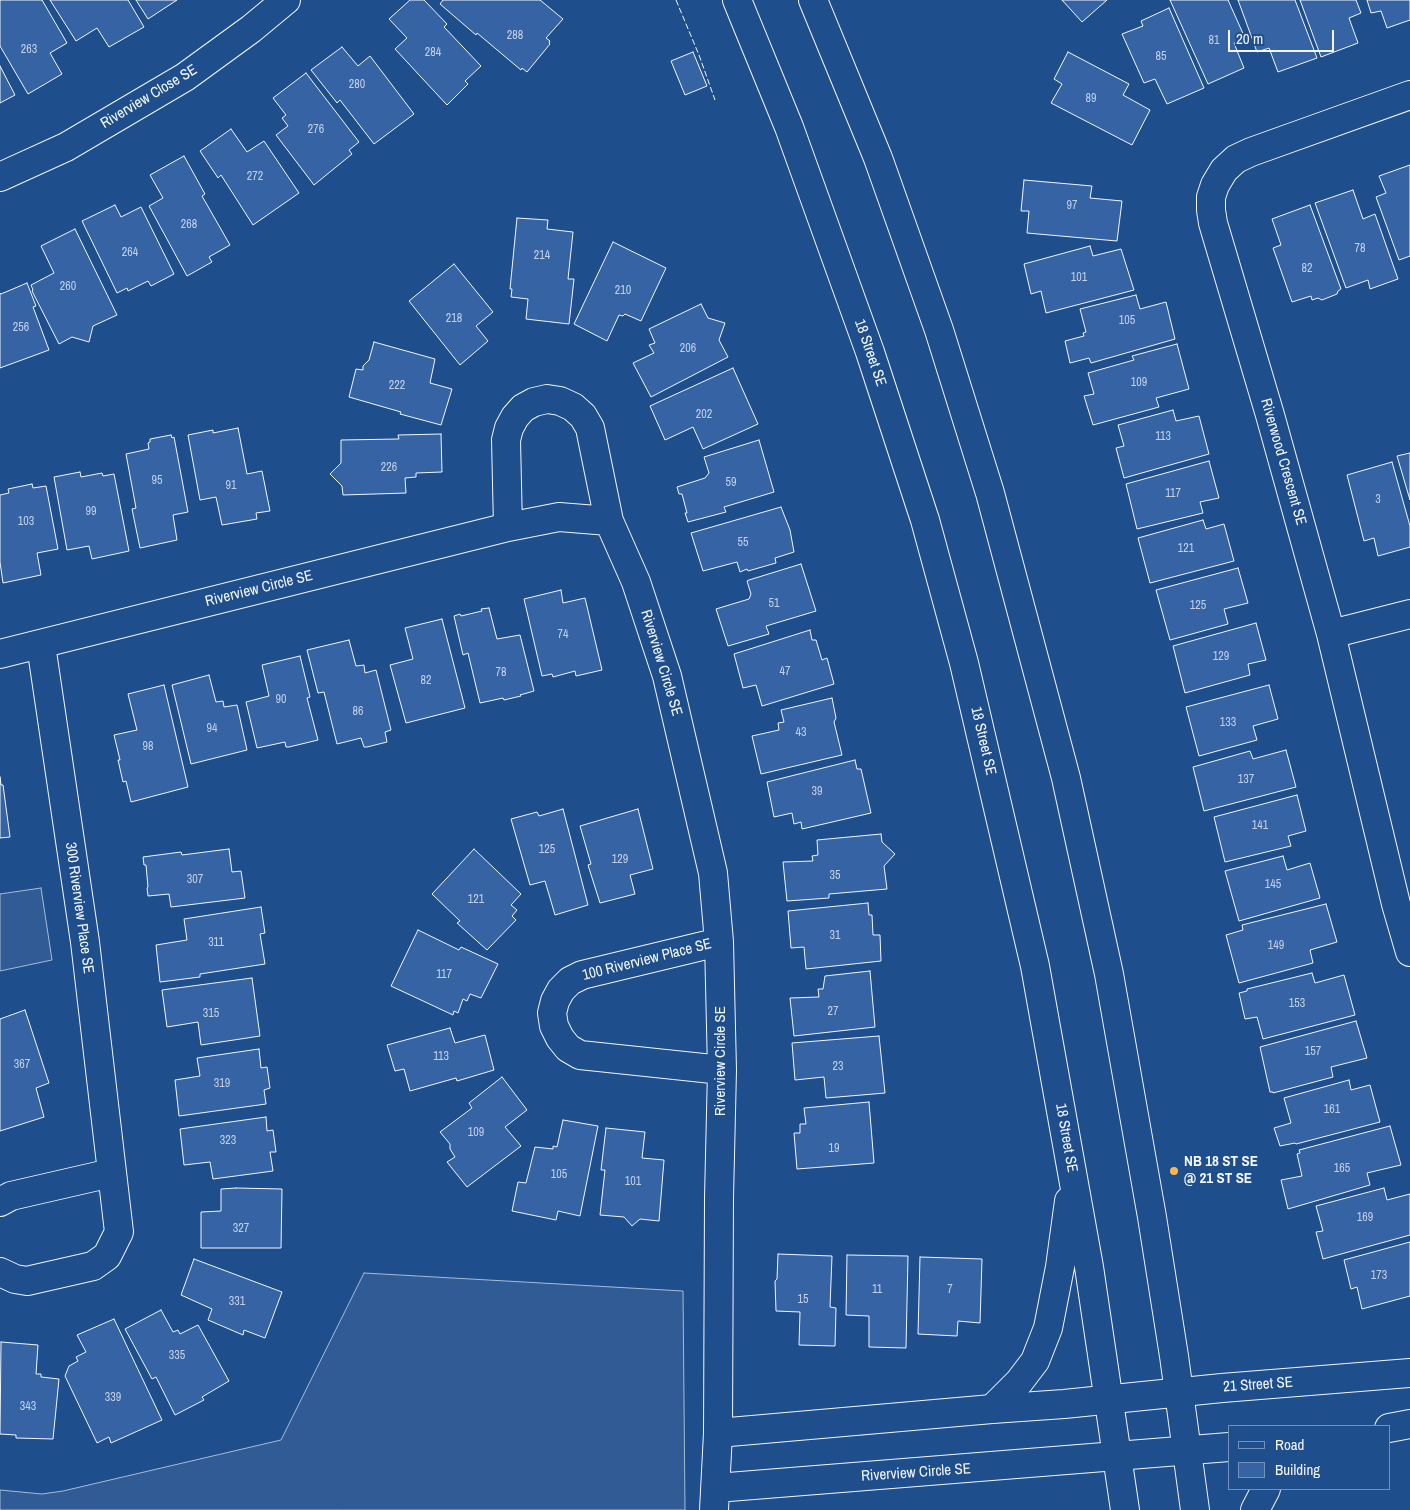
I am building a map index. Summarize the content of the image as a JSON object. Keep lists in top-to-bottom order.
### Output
{
  "streets": {
    "street": [
      "Riverview Close SE",
      "18 Street SE",
      "Riverwood Crescent SE",
      "Riverview Circle SE",
      "300 Riverview Place SE",
      "100 Riverview Place SE",
      "21 Street SE"
    ]
  },
  "crossings": [
    ["18 Street SE", "Riverview Circle SE"],
    ["18 Street SE", "21 Street SE"],
    ["Riverview Circle SE", "300 Riverview Place SE"],
    ["Riverview Circle SE", "100 Riverview Place SE"]
  ],
  "places": ["NB 18 ST SE @ 21 ST SE"],
  "house_numbers": [
    "288",
    "81",
    "263",
    "284",
    "85",
    "280",
    "89",
    "276",
    "272",
    "97",
    "268",
    "78",
    "264",
    "214",
    "82",
    "101",
    "260",
    "210",
    "218",
    "105",
    "256",
    "206",
    "109",
    "222",
    "202",
    "113",
    "226",
    "95",
    "59",
    "91",
    "117",
    "3",
    "99",
    "103",
    "55",
    "121",
    "51",
    "125",
    "74",
    "129",
    "47",
    "78",
    "82",
    "90",
    "86",
    "133",
    "94",
    "43",
    "98",
    "137",
    "39",
    "141",
    "125",
    "129",
    "35",
    "307",
    "145",
    "121",
    "31",
    "311",
    "149",
    "117",
    "153",
    "27",
    "315",
    "157",
    "113",
    "367",
    "23",
    "319",
    "161",
    "109",
    "323",
    "19",
    "165",
    "105",
    "101",
    "169",
    "327",
    "173",
    "11",
    "7",
    "15",
    "331",
    "335",
    "339",
    "343"
  ],
  "legend": ["Road", "Building"],
  "scale_bar": "20 m"
}
